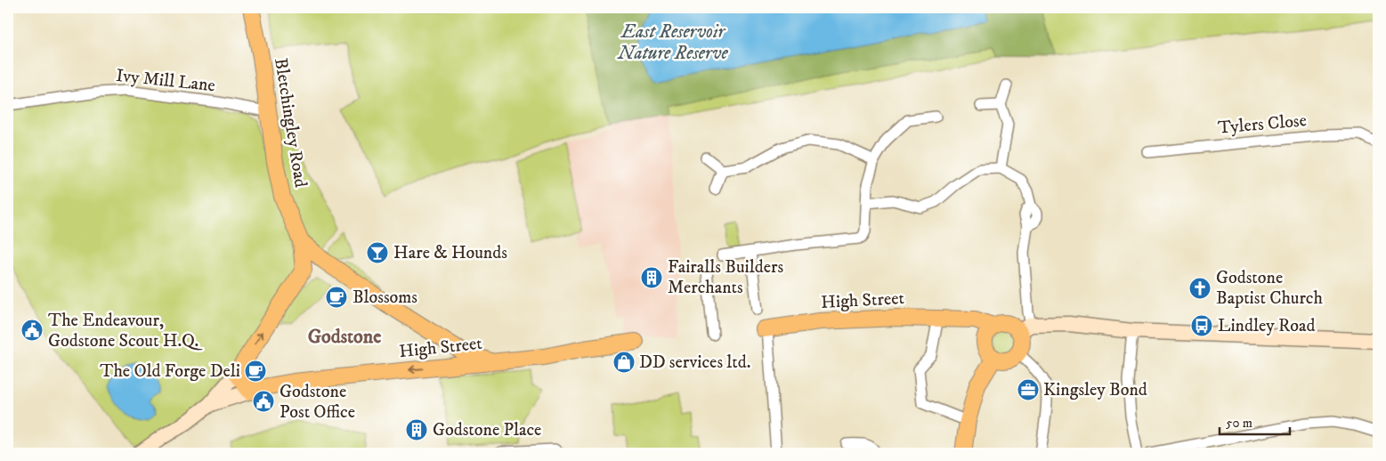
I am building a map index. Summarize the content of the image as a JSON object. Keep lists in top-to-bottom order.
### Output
{
  "streets": {
    "main road": ["Bletchingley Road", "High Street"],
    "street": ["Ivy Mill Lane", "Tylers Close"]
  },
  "crossings": [
    ["Ivy Mill Lane", "Bletchingley Road"]
  ],
  "districts": ["Godstone"],
  "water": ["East Reservoir Nature Reserve"],
  "places": {
    "bar": ["Hare & Hounds"],
    "building": ["Fairalls Builders Merchants", "Godstone Place"],
    "church": ["Godstone Baptist Church"],
    "cafe": ["Blossoms", "The Old Forge Deli"],
    "bus stop": ["Lindley Road"],
    "public building": ["The Endeavour, Godstone Scout H.Q.", "Godstone Post Office"],
    "shop": ["DD services ltd."],
    "office": ["Kingsley Bond"]
  },
  "scale_bar": "50 m"
}
